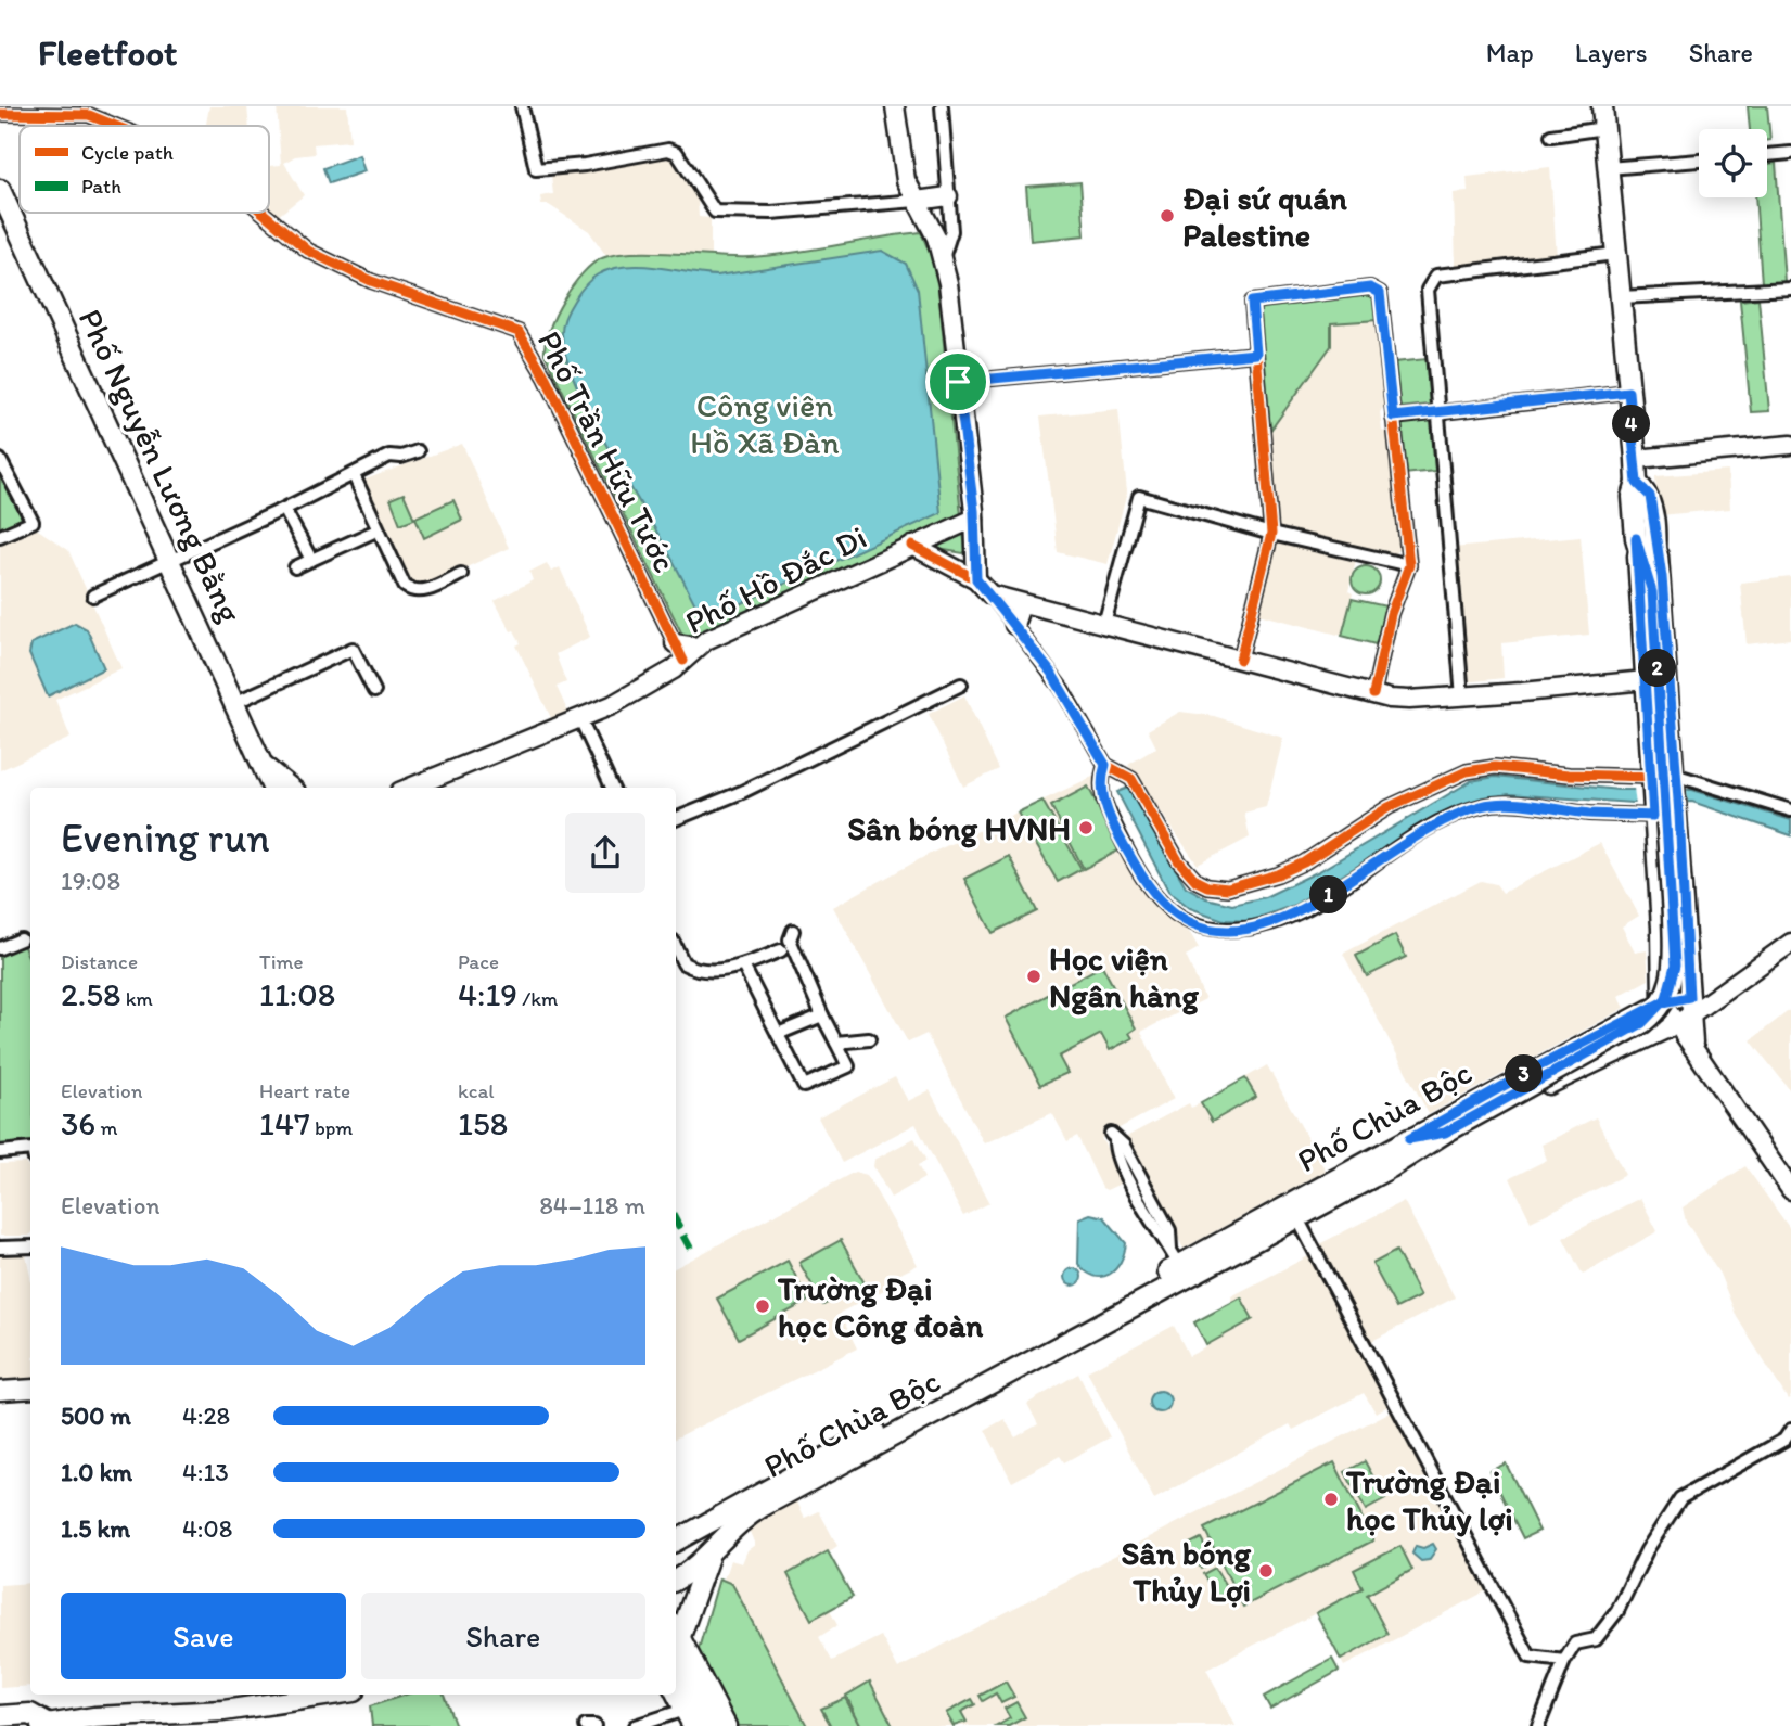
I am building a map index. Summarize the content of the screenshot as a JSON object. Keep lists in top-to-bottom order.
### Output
{
  "streets": {
    "main road": ["Phố Nguyễn Lương Bằng", "Phố Chùa Bộc"],
    "street": ["Phố Trần Hữu Tước", "Phố Hồ Đắc Di"]
  },
  "crossings": [
    ["Phố Trần Hữu Tước", "Phố Hồ Đắc Di"]
  ],
  "parks": ["Công viên Hồ Xã Đàn"],
  "places": [
    "Đại sứ quán Palestine",
    "Sân bóng HVNH",
    "Học viện Ngân hàng",
    "Trường Đại học Công đoàn",
    "Trường Đại học Thủy lợi",
    "Sân bóng Thủy Lợi"
  ],
  "legend": ["Cycle path", "Path"],
  "page": {
    "header": "Fleetfoot",
    "nav": ["Map", "Layers", "Share"],
    "pins": [
      "4",
      "2",
      "1",
      "3"
    ],
    "heading": ["Evening run", "19:08"],
    "stats": [
      ["Distance", "2.58 km"],
      ["Time", "11:08"],
      ["Pace", "4:19 /km"],
      ["Elevation", "36 m"],
      ["Heart rate", "147 bpm"],
      ["kcal", "158"]
    ],
    "chart": ["Elevation", "84–118 m"],
    "list": [
      {
        "name": "500 m",
        "note": "4:28"
      },
      {
        "name": "1.0 km",
        "note": "4:13"
      },
      {
        "name": "1.5 km",
        "note": "4:08"
      }
    ],
    "buttons": ["Save", "Share"]
  }
}
